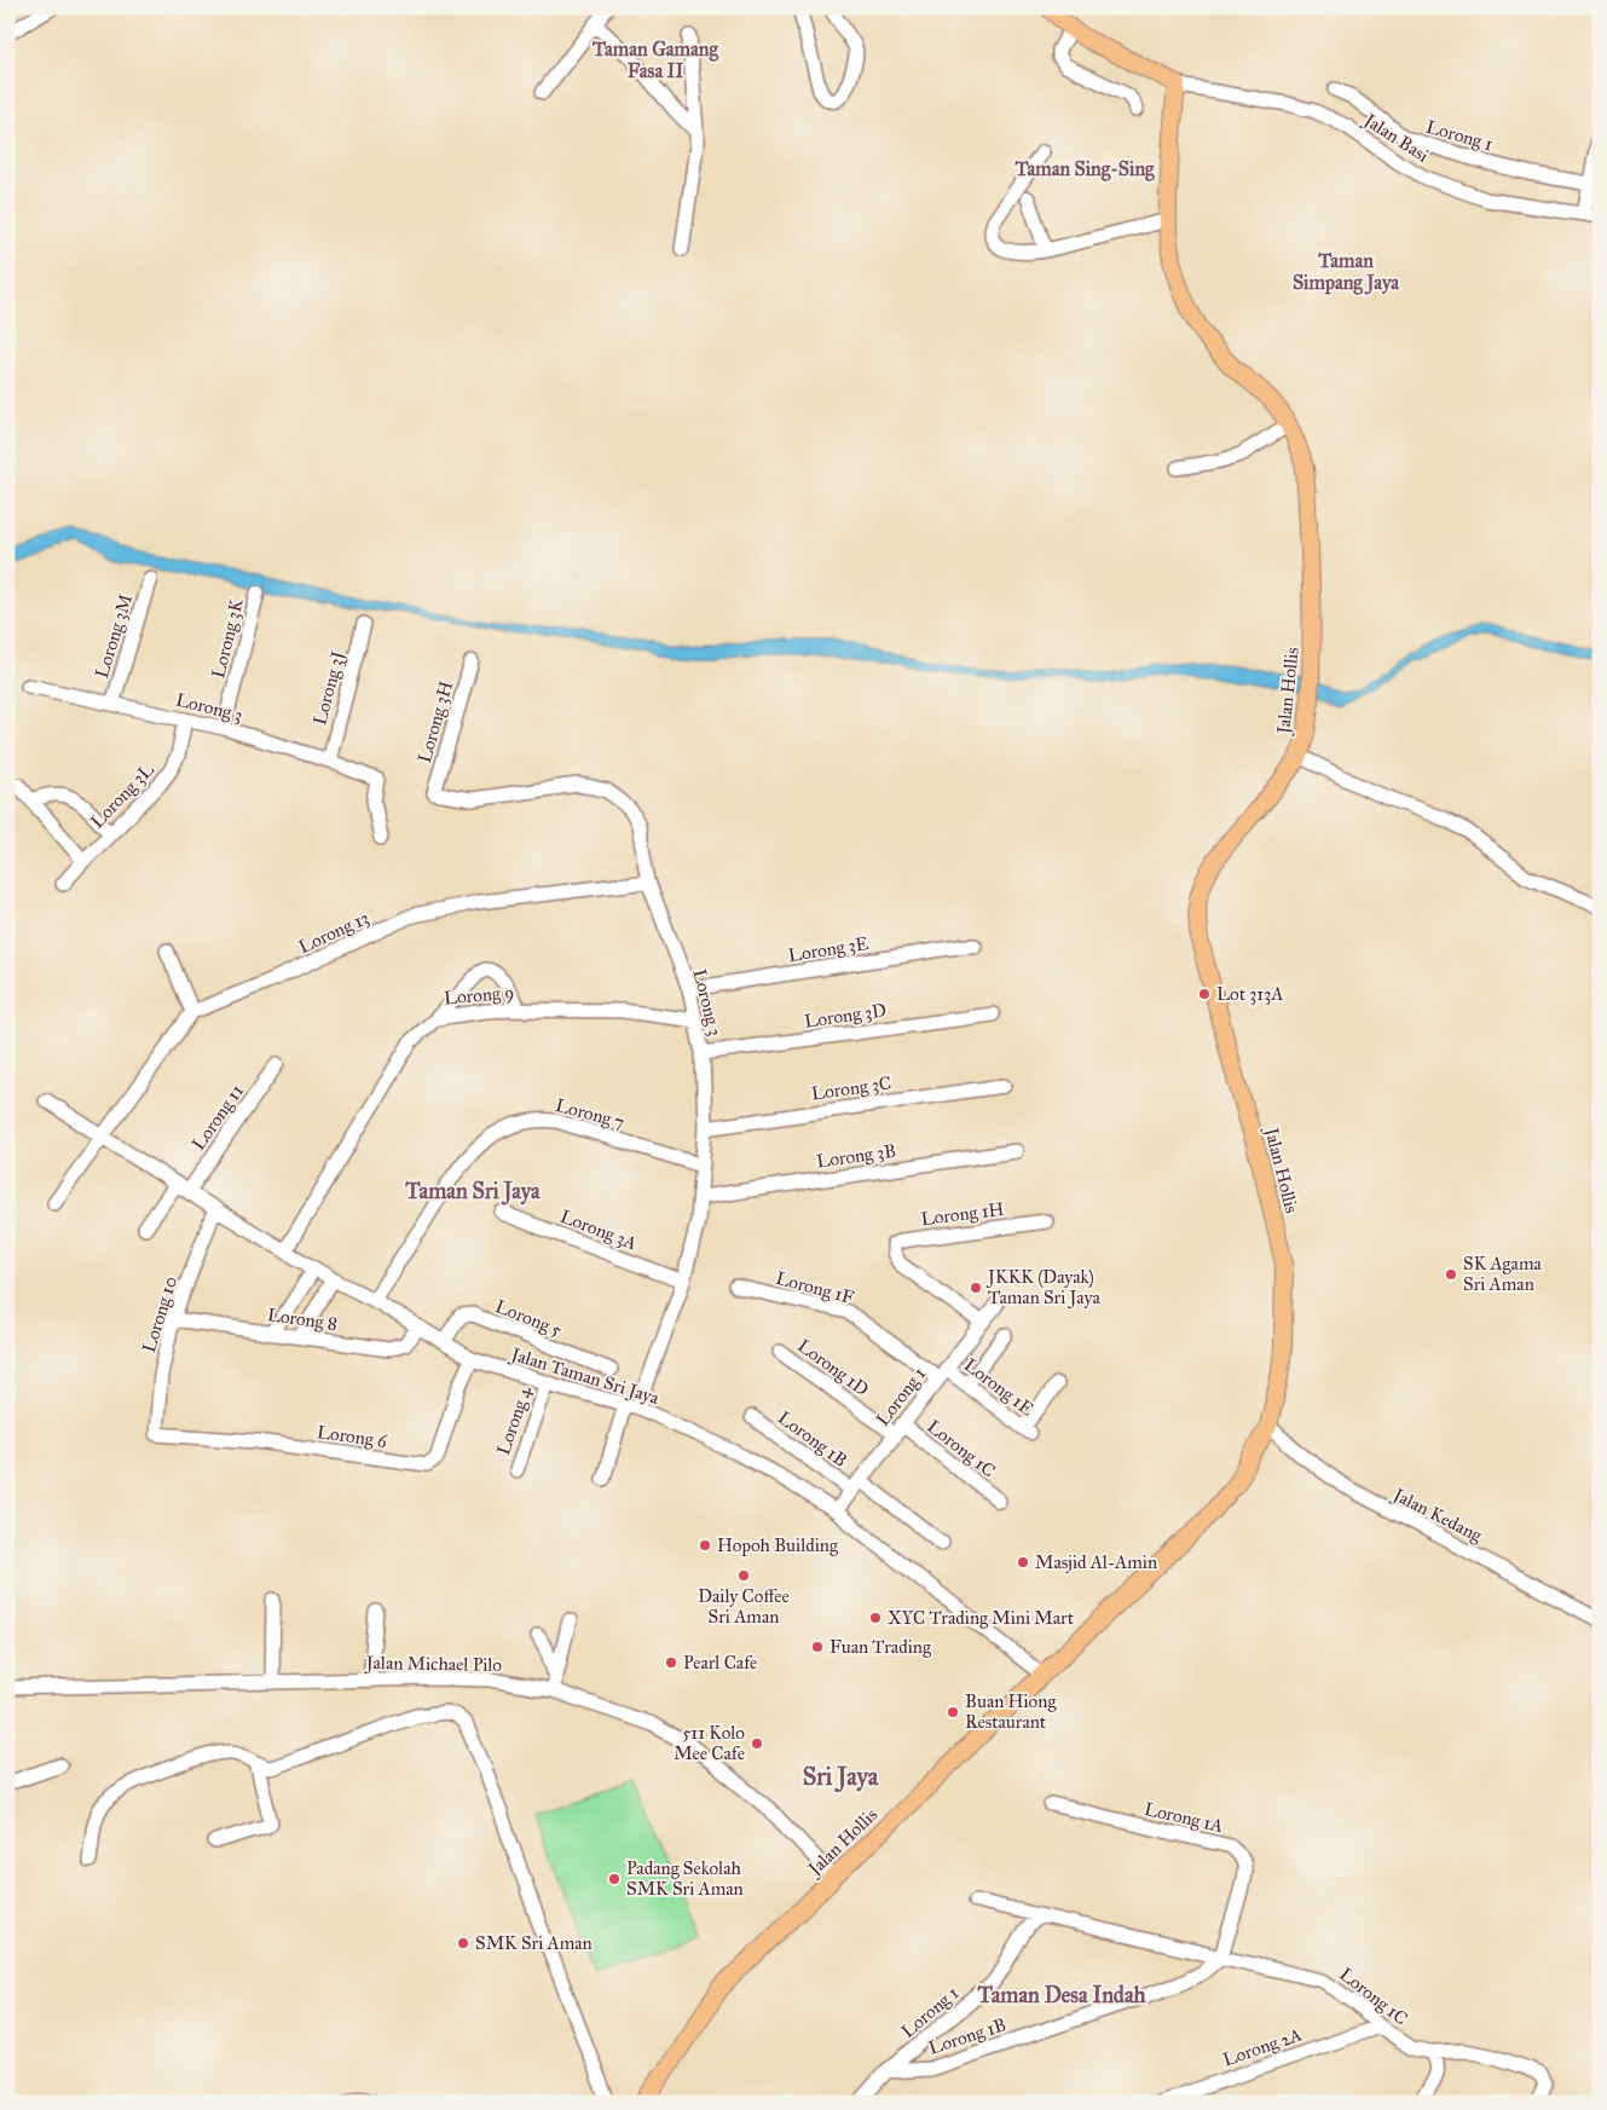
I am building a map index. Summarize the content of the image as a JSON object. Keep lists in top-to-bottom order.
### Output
{
  "streets": {
    "main road": ["Jalan Hollis"],
    "street": [
      "Lorong 1",
      "Jalan Basi",
      "Lorong 3M",
      "Lorong 3K",
      "Lorong 3J",
      "Lorong 3",
      "Lorong 3H",
      "Lorong 3L",
      "Lorong 13",
      "Lorong 3E",
      "Lorong 9",
      "Lorong 3D",
      "Lorong 3C",
      "Lorong 7",
      "Lorong 11",
      "Lorong 3B",
      "Lorong 1H",
      "Lorong 3A",
      "Lorong 1F",
      "Lorong 10",
      "Lorong 5",
      "Lorong 8",
      "Lorong 1D",
      "Jalan Taman Sri Jaya",
      "Lorong 1E",
      "Lorong 4",
      "Lorong 6",
      "Lorong 1B",
      "Lorong 1C",
      "Jalan Kedang",
      "Jalan Michael Pilo",
      "Lorong 1A",
      "Lorong 2A"
    ]
  },
  "crossings": [
    ["Lorong 1", "Lorong 1H"],
    ["Lorong 1", "Lorong 1F"],
    ["Lorong 1", "Lorong 1D"],
    ["Lorong 1", "Jalan Taman Sri Jaya"],
    ["Lorong 1", "Lorong 1E"],
    ["Lorong 1", "Lorong 1B"],
    ["Lorong 1", "Lorong 1C"],
    ["Jalan Basi", "Jalan Hollis"],
    ["Lorong 3M", "Lorong 3"],
    ["Lorong 3K", "Lorong 3"],
    ["Lorong 3J", "Lorong 3"],
    ["Jalan Hollis", "Jalan Taman Sri Jaya"],
    ["Jalan Hollis", "Jalan Kedang"],
    ["Jalan Hollis", "Jalan Michael Pilo"],
    ["Lorong 3", "Lorong 3H"],
    ["Lorong 3", "Lorong 3L"],
    ["Lorong 3", "Lorong 13"],
    ["Lorong 3", "Lorong 3E"],
    ["Lorong 3", "Lorong 9"],
    ["Lorong 3", "Lorong 3D"],
    ["Lorong 3", "Lorong 3C"],
    ["Lorong 3", "Lorong 7"],
    ["Lorong 3", "Lorong 3B"],
    ["Lorong 3", "Lorong 3A"],
    ["Lorong 3", "Jalan Taman Sri Jaya"],
    ["Lorong 9", "Jalan Taman Sri Jaya"],
    ["Lorong 7", "Jalan Taman Sri Jaya"],
    ["Lorong 11", "Jalan Taman Sri Jaya"],
    ["Lorong 1F", "Lorong 1E"],
    ["Lorong 10", "Lorong 8"],
    ["Lorong 10", "Jalan Taman Sri Jaya"],
    ["Lorong 10", "Lorong 6"],
    ["Lorong 5", "Jalan Taman Sri Jaya"],
    ["Lorong 8", "Jalan Taman Sri Jaya"],
    ["Lorong 1D", "Lorong 1C"],
    ["Jalan Taman Sri Jaya", "Lorong 4"],
    ["Jalan Taman Sri Jaya", "Lorong 6"],
    ["Lorong 1B", "Lorong 1C"],
    ["Lorong 1B", "Lorong 1A"],
    ["Lorong 1C", "Lorong 1A"],
    ["Lorong 1C", "Lorong 2A"]
  ],
  "districts": [
    "Taman Gamang Fasa II",
    "Taman Sing-Sing",
    "Taman Simpang Jaya",
    "Taman Sri Jaya",
    "Sri Jaya",
    "Taman Desa Indah"
  ],
  "places": [
    "Lot 313A",
    "SK Agama Sri Aman",
    "JKKK (Dayak) Taman Sri Jaya",
    "Hopoh Building",
    "Masjid Al-Amin",
    "Daily Coffee Sri Aman",
    "XYC Trading Mini Mart",
    "Fuan Trading",
    "Pearl Cafe",
    "Buan Hiong Restaurant",
    "511 Kolo Mee Cafe",
    "Padang Sekolah SMK Sri Aman",
    "SMK Sri Aman"
  ]
}
